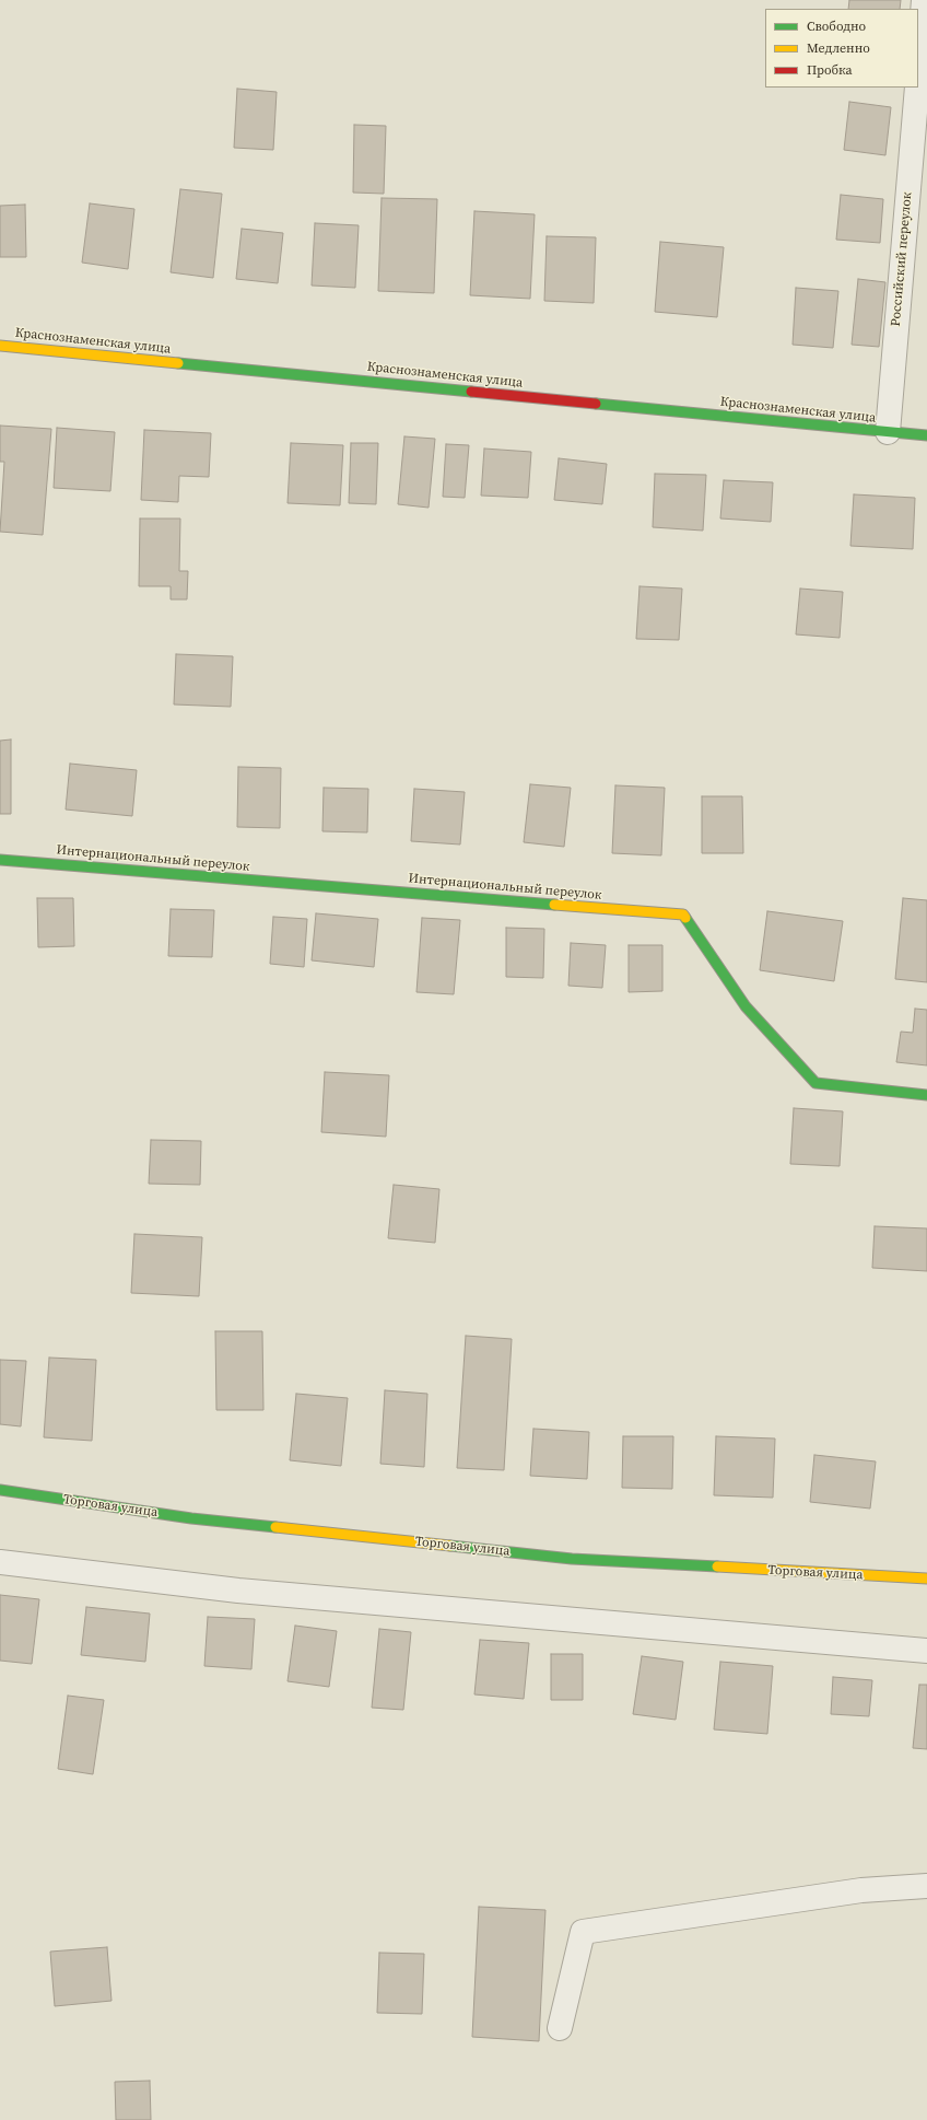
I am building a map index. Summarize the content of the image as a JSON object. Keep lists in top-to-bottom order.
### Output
{
  "streets": {
    "street": [
      "Российский переулок",
      "Краснознаменская улица",
      "Интернациональный переулок",
      "Торговая улица"
    ]
  },
  "crossings": [
    ["Российский переулок", "Краснознаменская улица"]
  ],
  "legend": ["Свободно", "Медленно", "Пробка"]
}
